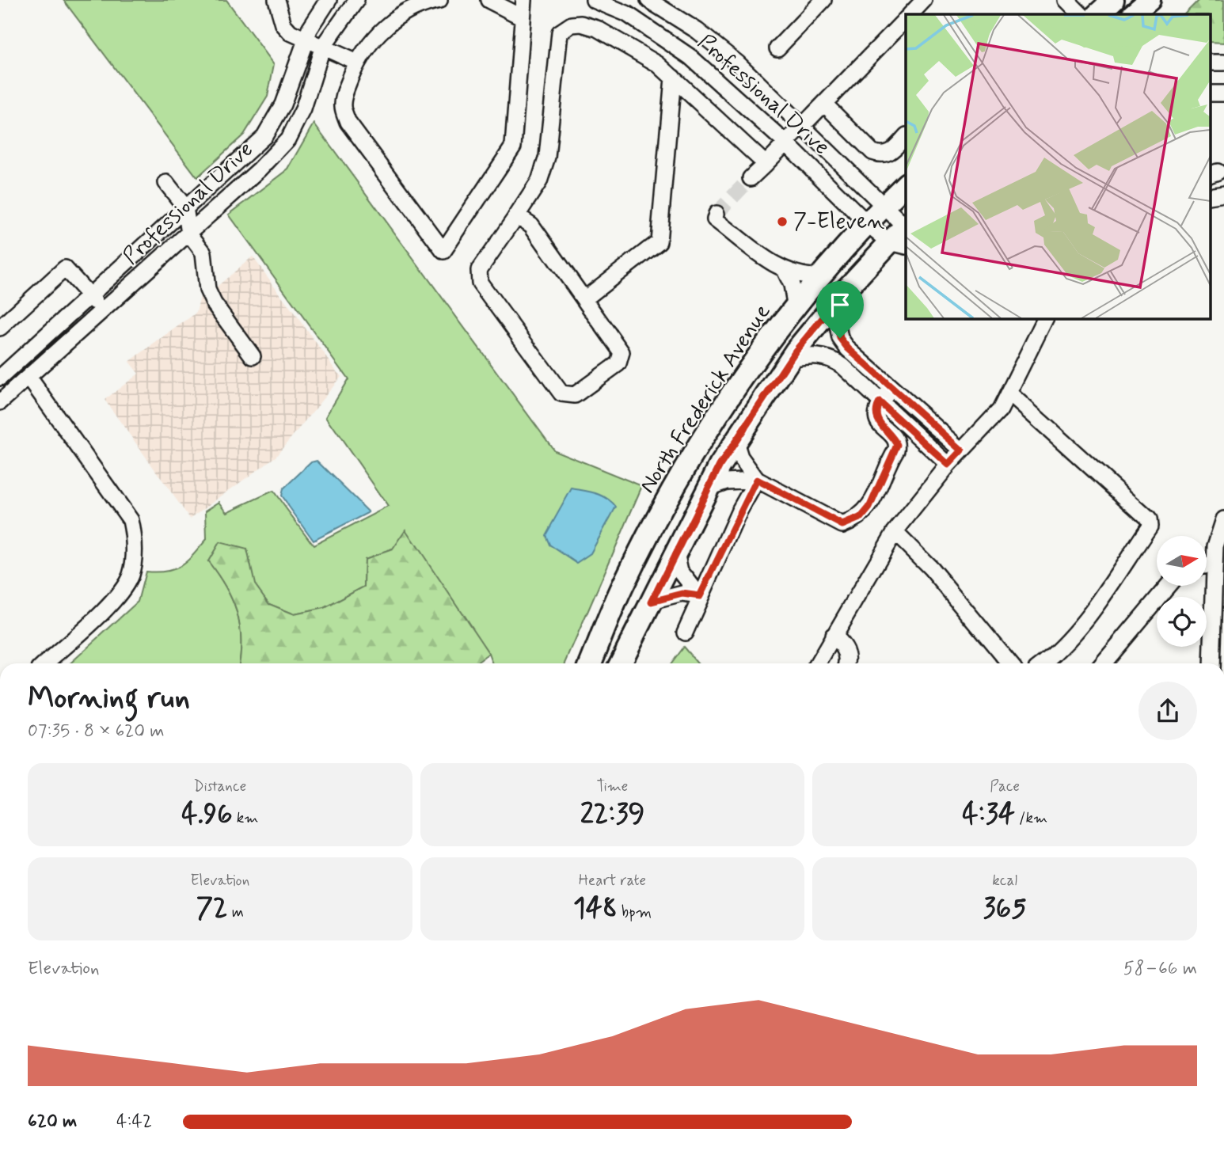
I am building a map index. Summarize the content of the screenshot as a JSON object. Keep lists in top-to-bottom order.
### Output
{
  "streets": {
    "main road": ["North Frederick Avenue"],
    "street": ["Professional Drive"]
  },
  "crossings": [
    ["Professional Drive", "North Frederick Avenue"]
  ],
  "places": ["7-Eleven"],
  "north": "right",
  "page": {
    "heading": ["Morning run", "07:35 · 8 × 620 m"],
    "stats": [
      ["Distance", "4.96 km"],
      ["Time", "22:39"],
      ["Pace", "4:34 /km"],
      ["Elevation", "72 m"],
      ["Heart rate", "148 bpm"],
      ["kcal", "365"]
    ],
    "chart": ["Elevation", "58–66 m"],
    "list": [
      {
        "name": "620 m",
        "note": "4:42"
      }
    ]
  }
}
